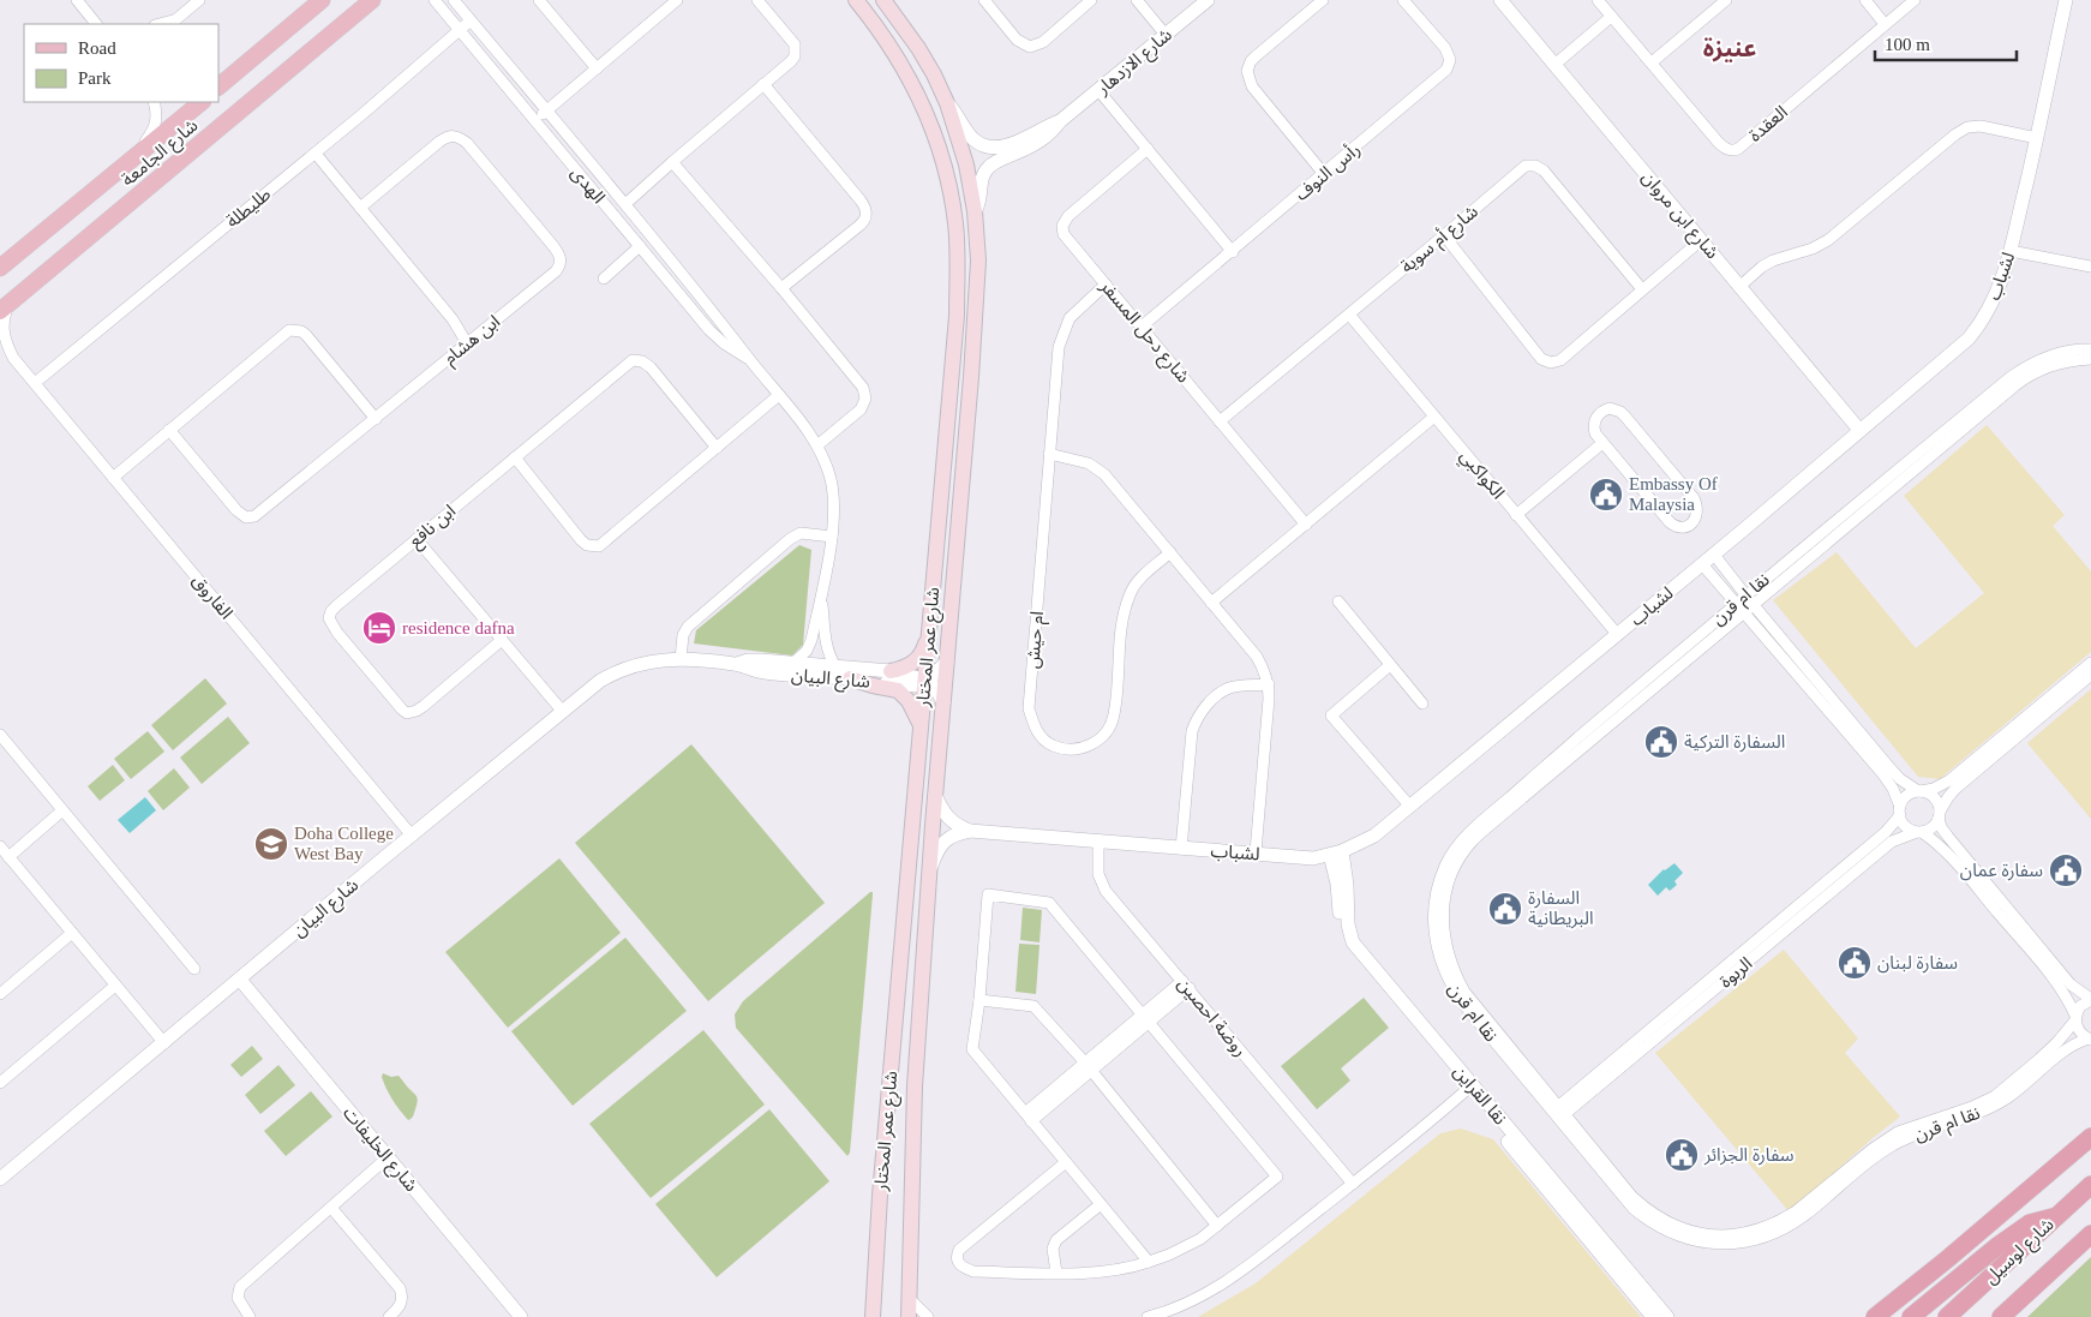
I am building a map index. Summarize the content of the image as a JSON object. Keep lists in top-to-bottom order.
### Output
{
  "streets": {
    "highway": ["شارع لوسيل"],
    "main road": ["شارع الجامعة", "شارع عمر المختار"],
    "street": [
      "شارع الازدهار",
      "العقدة",
      "رأس النوف",
      "الهدى",
      "طليطلة",
      "شارع ابن مروان",
      "شارع أم سوية",
      "لشباب",
      "شارع دحل المسفر",
      "ابن هشام",
      "الكواكبي",
      "ابن نافع",
      "الفاروق",
      "نقا ام قرن",
      "ام حيش",
      "شارع البيان",
      "الربوة",
      "روضة احصين",
      "نقا القراين",
      "شارع الخليفات"
    ]
  },
  "crossings": [
    ["شارع الازدهار", "شارع عمر المختار"],
    ["شارع الجامعة", "الفاروق"],
    ["رأس النوف", "شارع دحل المسفر"],
    ["الهدى", "طليطلة"],
    ["الهدى", "شارع البيان"],
    ["طليطلة", "الفاروق"],
    ["شارع ابن مروان", "لشباب"],
    ["شارع أم سوية", "شارع دحل المسفر"],
    ["شارع أم سوية", "الكواكبي"],
    ["لشباب", "الكواكبي"],
    ["لشباب", "شارع عمر المختار"],
    ["لشباب", "روضة احصين"],
    ["لشباب", "نقا القراين"],
    ["شارع دحل المسفر", "ام حيش"],
    ["الفاروق", "شارع البيان"],
    ["نقا ام قرن", "الربوة"],
    ["شارع عمر المختار", "شارع البيان"],
    ["شارع البيان", "شارع الخليفات"]
  ],
  "districts": ["عنيزة"],
  "places": {
    "public building": [
      "Embassy Of Malaysia",
      "السفارة التركية",
      "سفارة عمان",
      "السفارة البريطانية",
      "سفارة لبنان",
      "سفارة الجزائر"
    ],
    "hotel": ["residence dafna"],
    "school or university": ["Doha College West Bay"]
  },
  "legend": ["Road", "Park"],
  "scale_bar": "100 m"
}
